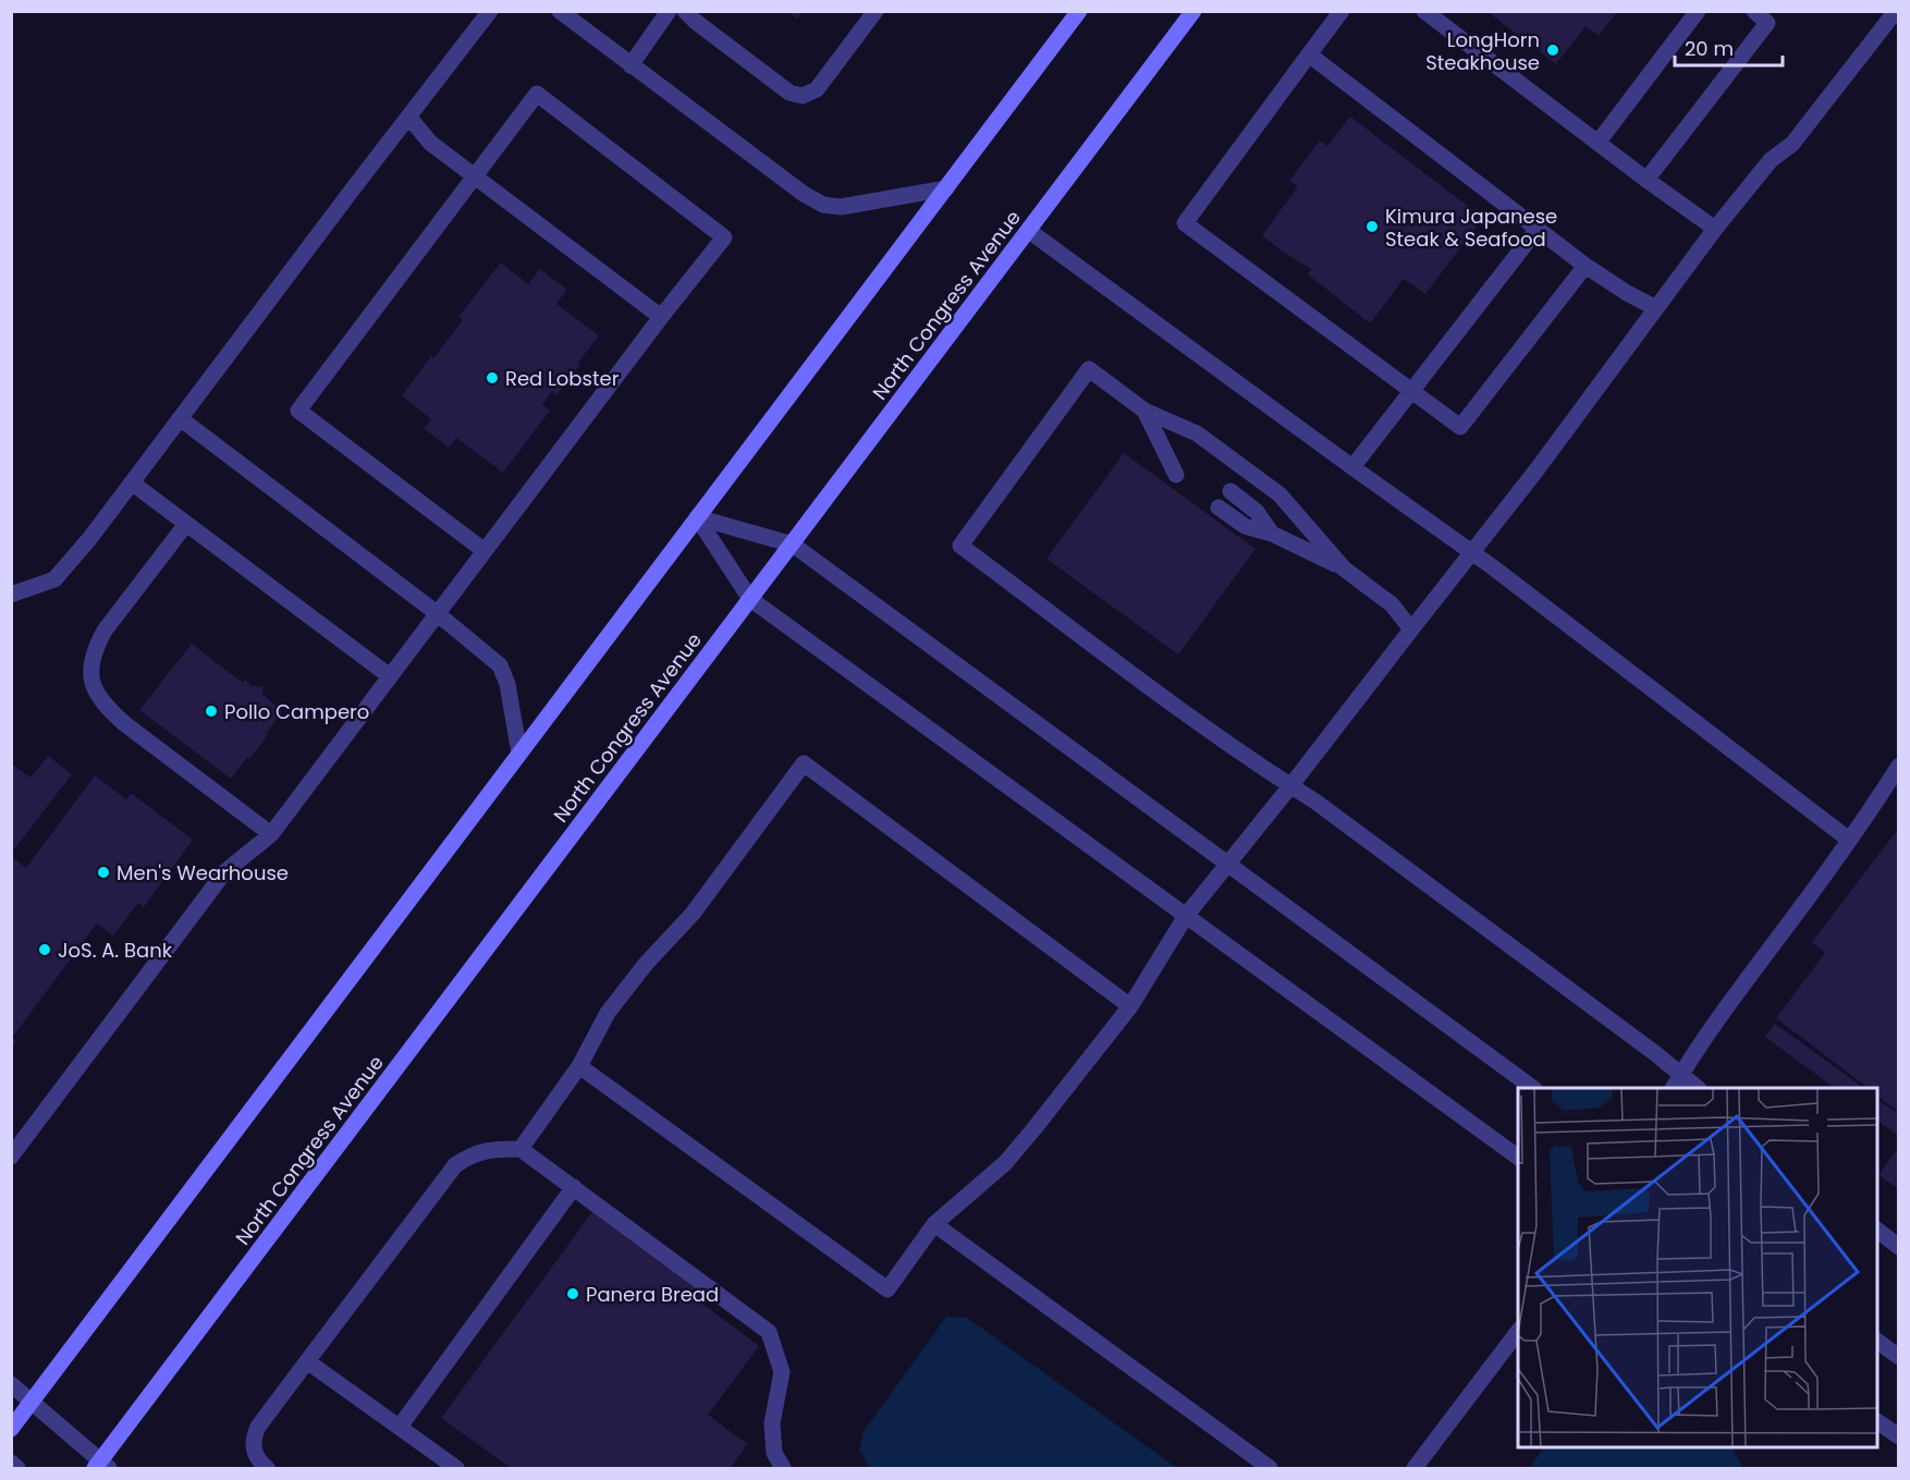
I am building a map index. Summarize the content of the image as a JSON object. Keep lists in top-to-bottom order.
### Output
{
  "streets": {
    "main road": ["North Congress Avenue"]
  },
  "places": [
    "LongHorn Steakhouse",
    "Kimura Japanese Steak & Seafood",
    "Red Lobster",
    "Pollo Campero",
    "Men's Wearhouse",
    "JoS. A. Bank",
    "Panera Bread"
  ],
  "scale_bar": "20 m"
}
